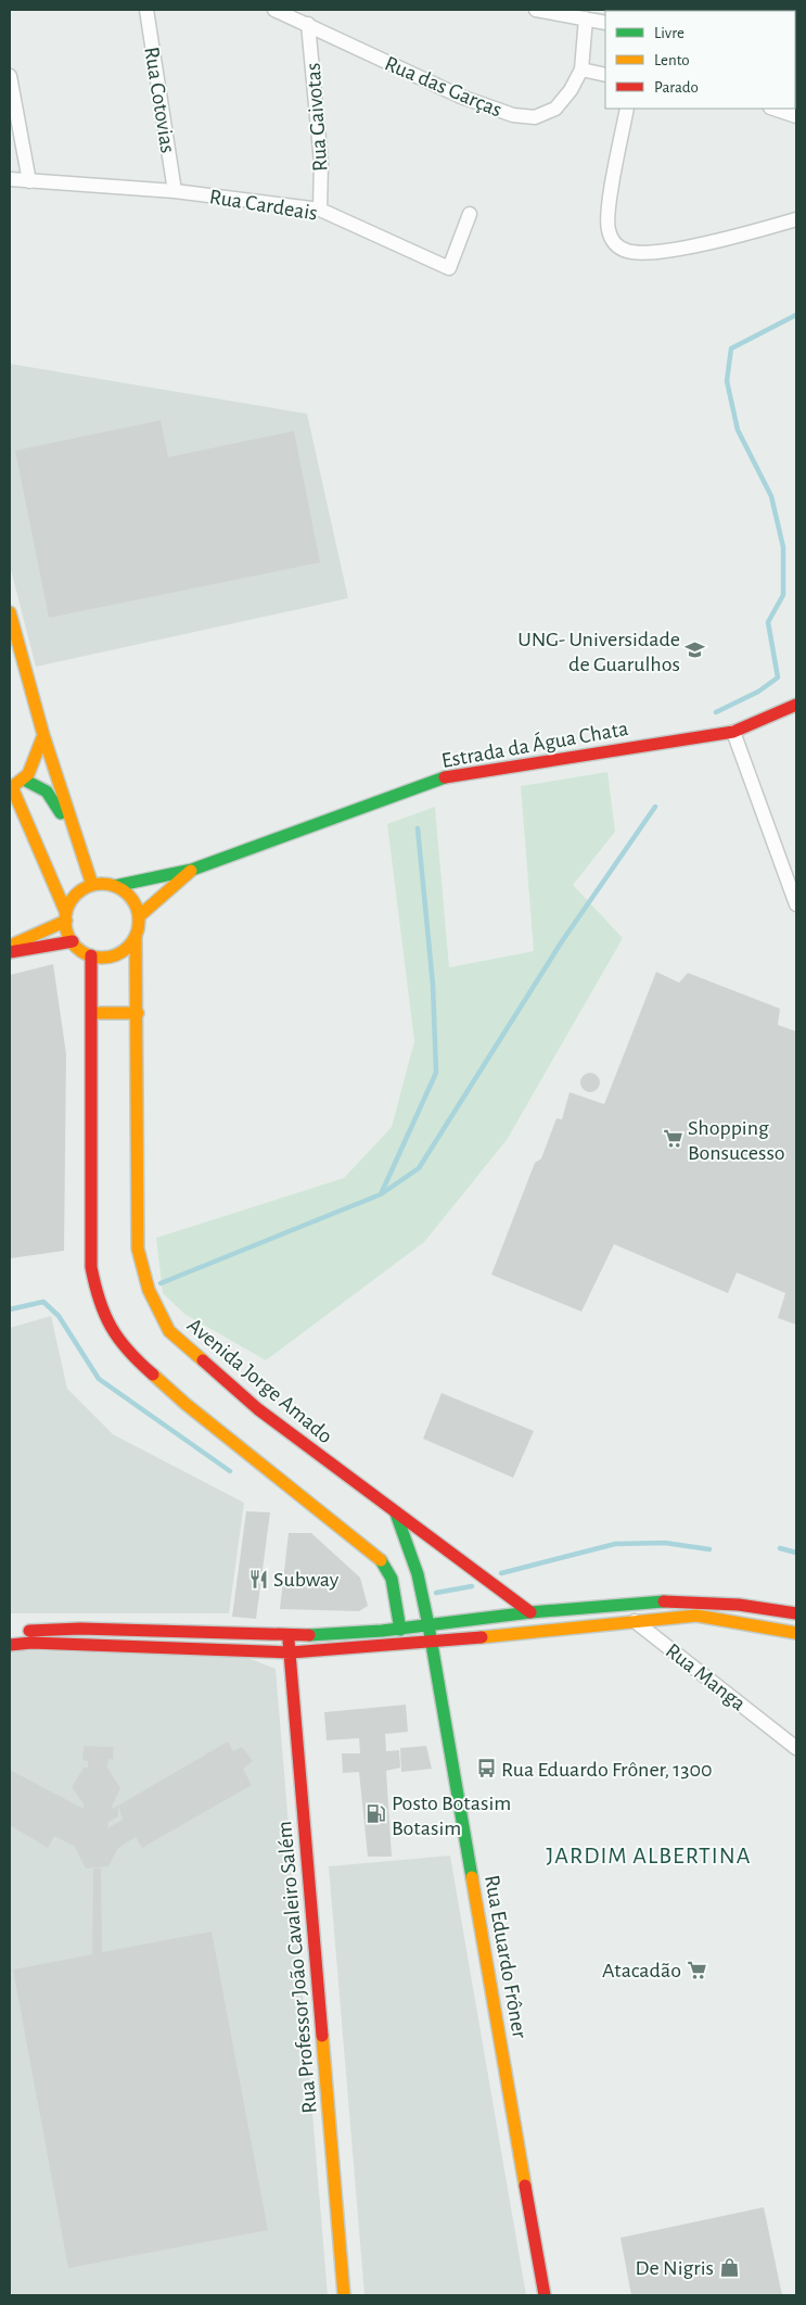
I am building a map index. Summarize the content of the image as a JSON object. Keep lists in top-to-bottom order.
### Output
{
  "streets": {
    "street": [
      "Rua das Garças",
      "Rua Cotovias",
      "Rua Gaivotas",
      "Rua Cardeais",
      "Estrada da Água Chata",
      "Avenida Jorge Amado",
      "Rua Manga",
      "Rua Eduardo Frôner",
      "Rua Professor João Cavaleiro Salém"
    ]
  },
  "crossings": [
    ["Rua das Garças", "Rua Gaivotas"],
    ["Rua Cotovias", "Rua Cardeais"],
    ["Rua Gaivotas", "Rua Cardeais"],
    ["Estrada da Água Chata", "Avenida Jorge Amado"]
  ],
  "districts": ["JARDIM ALBERTINA"],
  "places": {
    "school or university": ["UNG- Universidade de Guarulhos"],
    "supermarket": ["Shopping Bonsucesso", "Atacadão"],
    "restaurant": ["Subway"],
    "bus stop": ["Rua Eduardo Frôner, 1300"],
    "fuel station": ["Posto Botasim Botasim"],
    "shop": ["De Nigris"]
  },
  "legend": ["Livre", "Lento", "Parado"]
}
